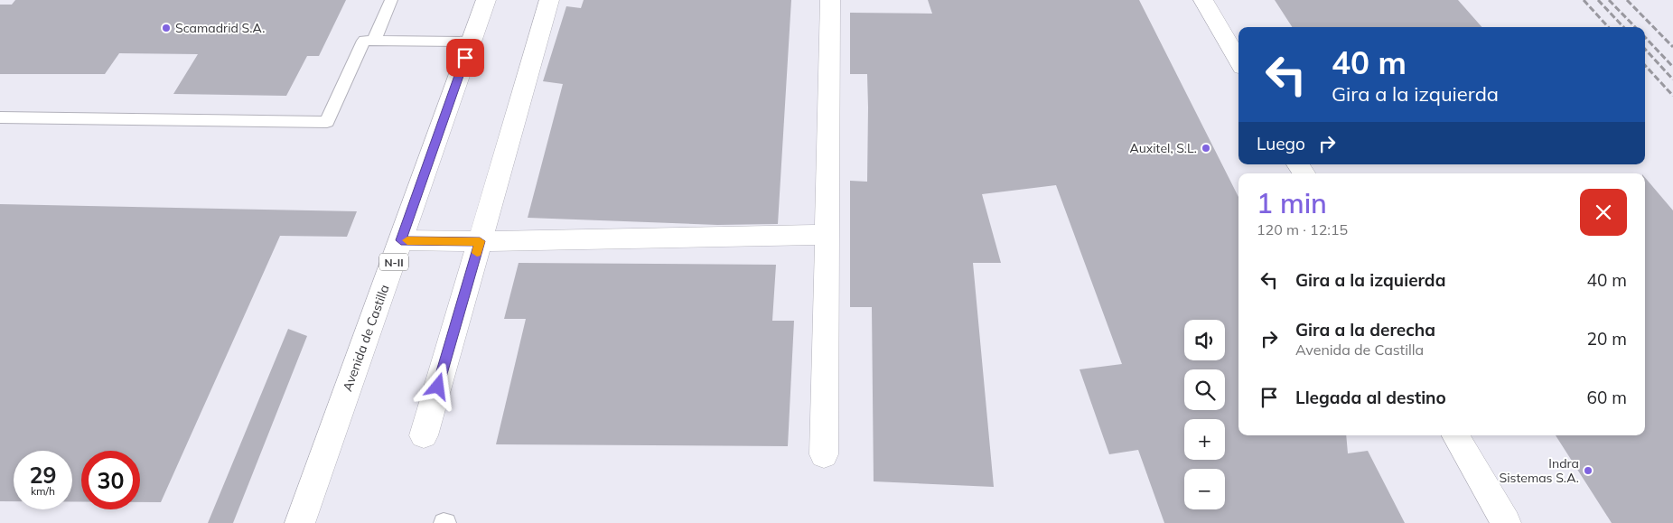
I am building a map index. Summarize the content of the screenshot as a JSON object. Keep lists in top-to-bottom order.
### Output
{
  "streets": {
    "street": ["N-II", "Avenida de Castilla"]
  },
  "places": ["Scamadrid S.A.", "Auxitel, S.L.", "Indra Sistemas S.A."],
  "page": {
    "turn": ["40 m", "Gira a la izquierda"],
    "then": "Luego",
    "heading": ["1 min", "120 m · 12:15"],
    "list": [
      {
        "name": "Gira a la izquierda",
        "value": "40 m"
      },
      {
        "name": "Gira a la derecha",
        "note": "Avenida de Castilla",
        "value": "20 m"
      },
      {
        "name": "Llegada al destino",
        "value": "60 m"
      }
    ],
    "map_buttons": ["+", "−"],
    "speed": "29 km/h",
    "limit": "30"
  }
}
